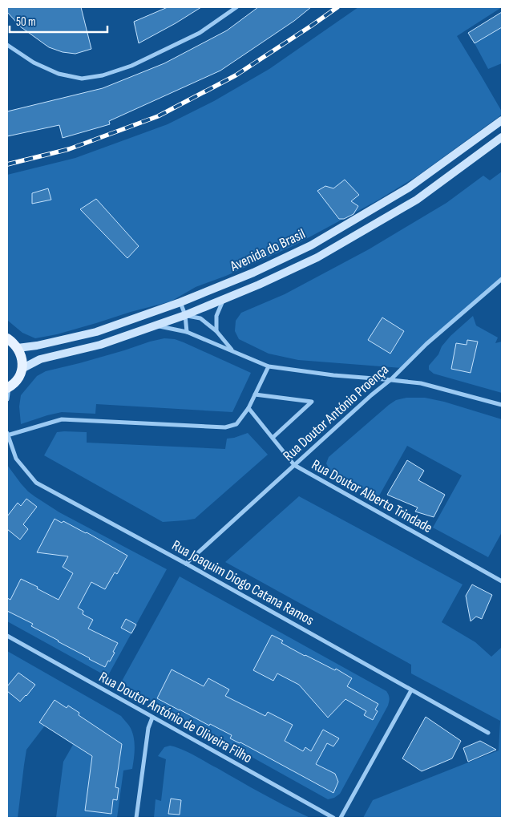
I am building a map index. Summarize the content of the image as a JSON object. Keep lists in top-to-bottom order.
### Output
{
  "streets": {
    "main road": ["Avenida do Brasil"],
    "street": [
      "Rua Doutor António Proença",
      "Rua Doutor Alberto Trindade",
      "Rua Joaquim Diogo Catana Ramos",
      "Rua Doutor António de Oliveira Filho"
    ]
  },
  "crossings": [
    ["Rua Doutor António Proença", "Rua Doutor Alberto Trindade"],
    ["Rua Doutor António Proença", "Rua Joaquim Diogo Catana Ramos"]
  ],
  "scale_bar": "50 m"
}
